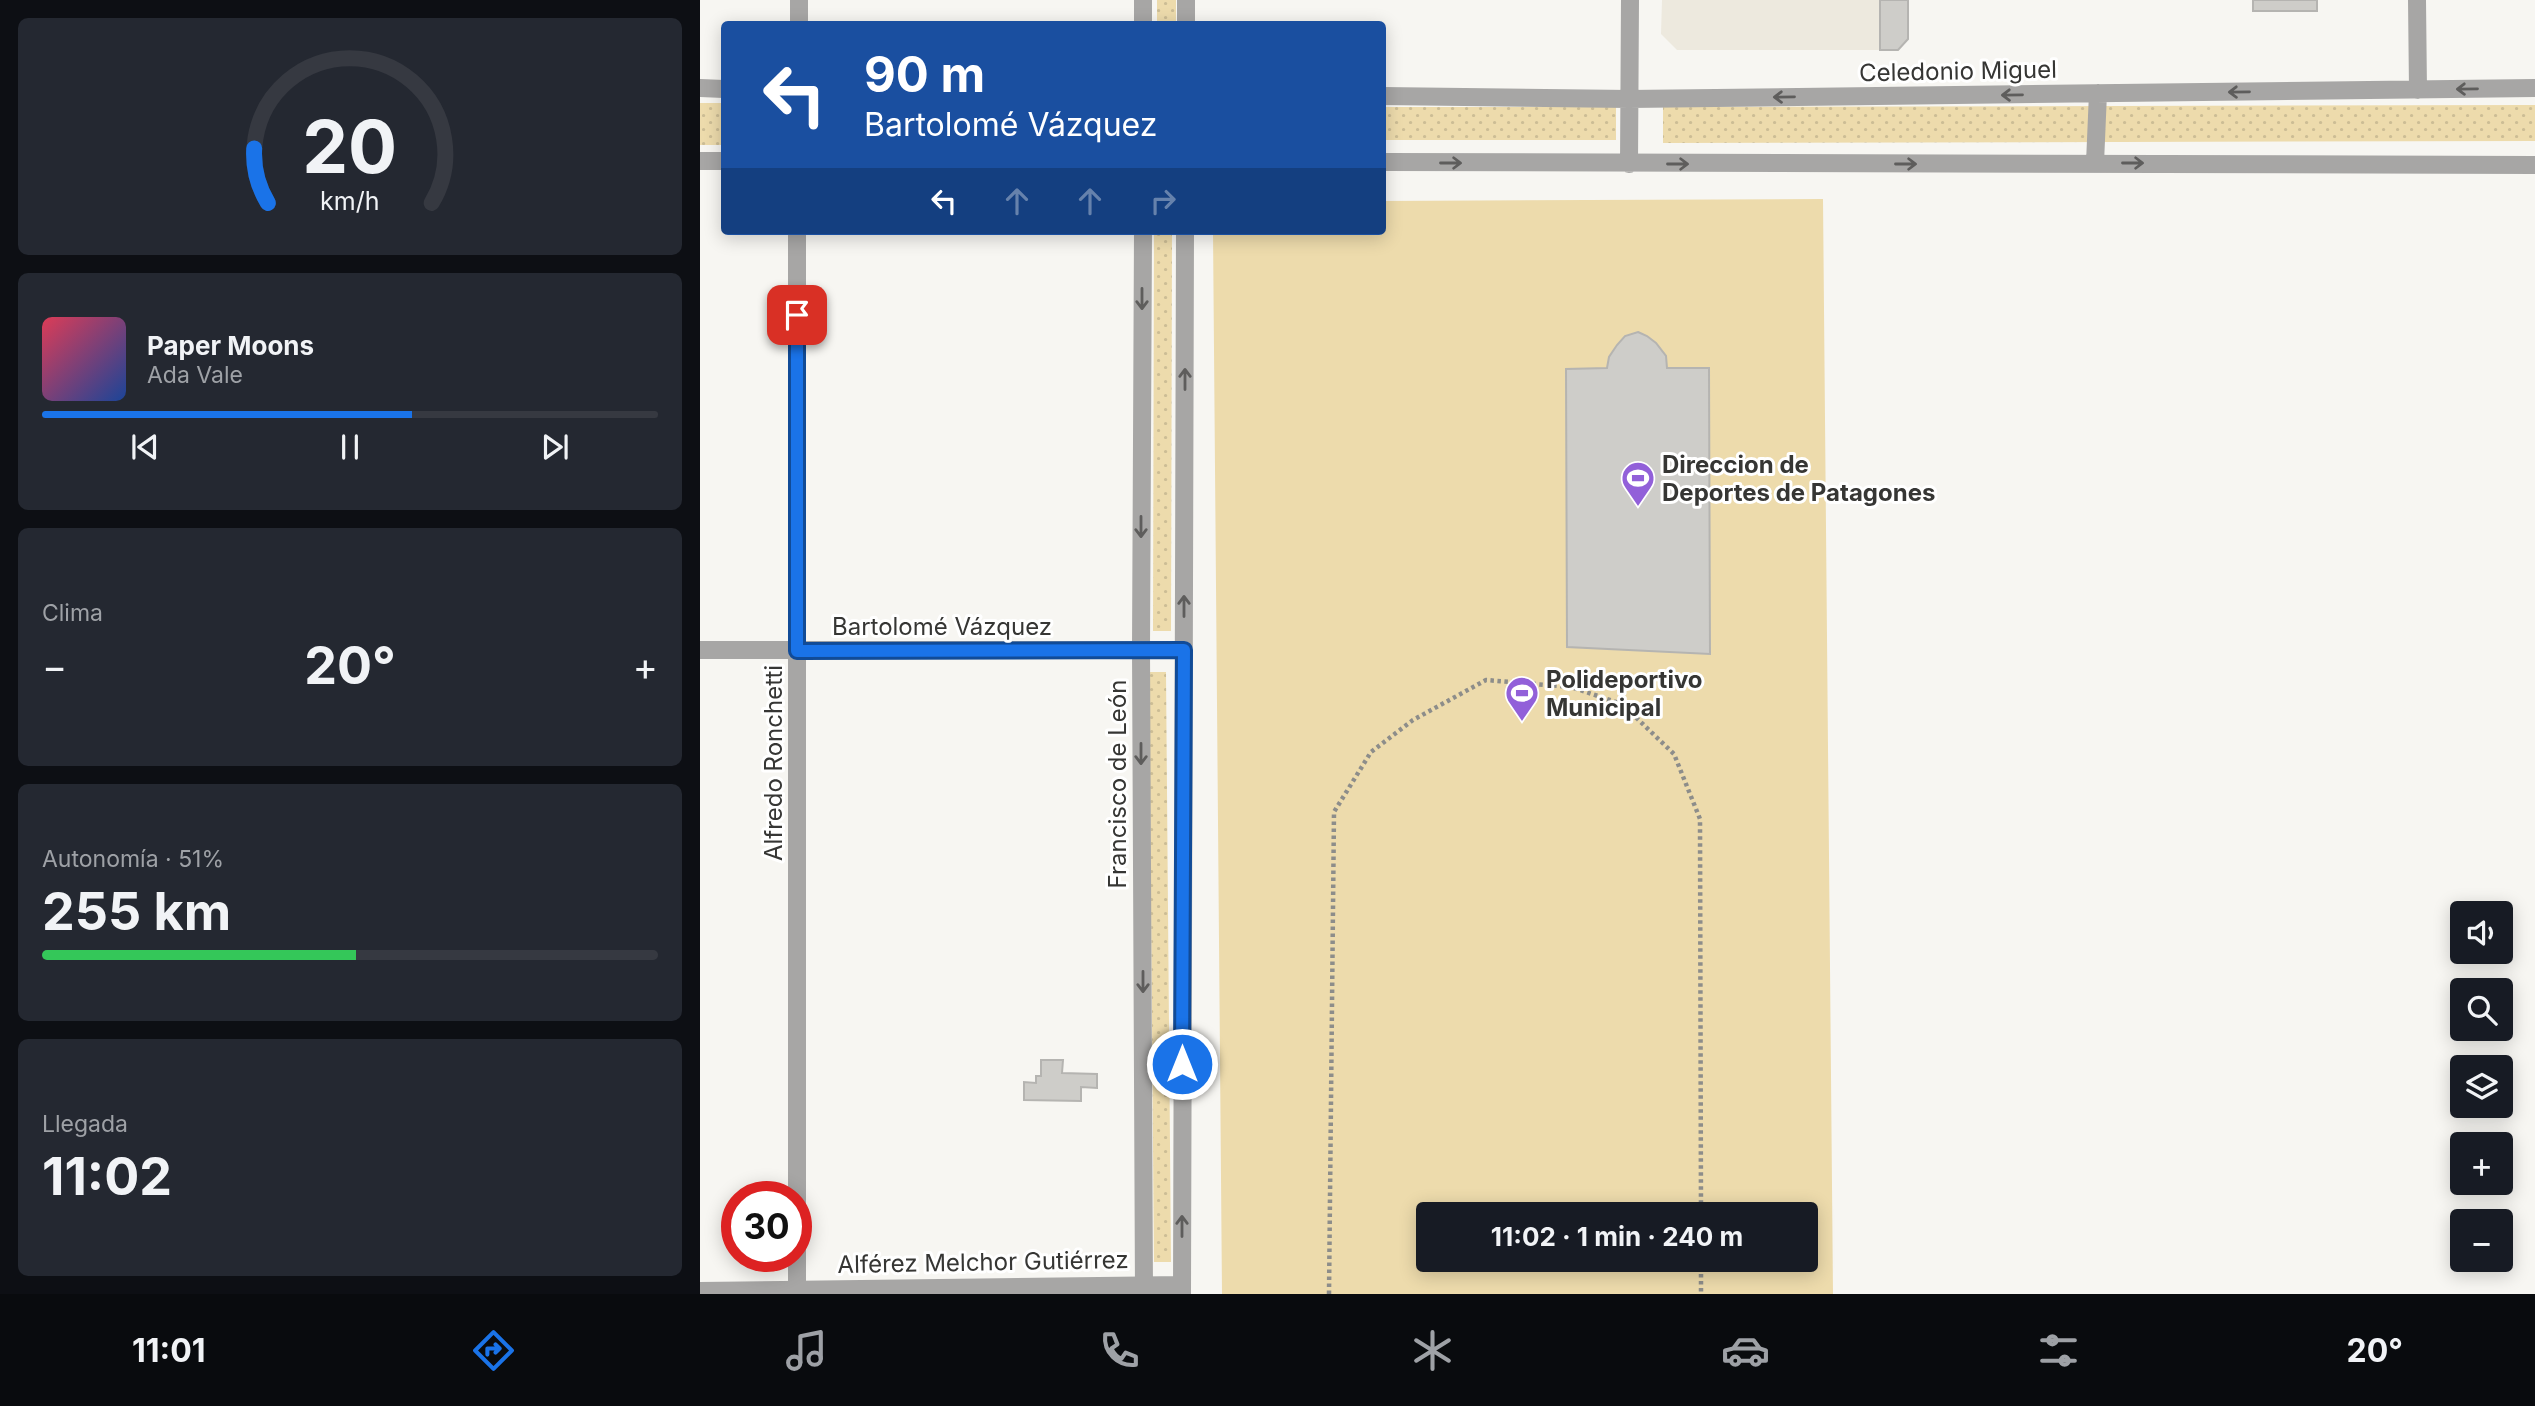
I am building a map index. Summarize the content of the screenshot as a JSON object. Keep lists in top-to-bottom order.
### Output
{
  "streets": {
    "street": [
      "Celedonio Miguel",
      "Bartolomé Vázquez",
      "Alfredo Ronchetti",
      "Francisco de León",
      "Alférez Melchor Gutiérrez"
    ]
  },
  "crossings": [
    ["Bartolomé Vázquez", "Alfredo Ronchetti"],
    ["Bartolomé Vázquez", "Francisco de León"],
    ["Alfredo Ronchetti", "Alférez Melchor Gutiérrez"],
    ["Francisco de León", "Alférez Melchor Gutiérrez"]
  ],
  "places": {
    "sports": ["Direccion de Deportes de Patagones", "Polideportivo Municipal"]
  },
  "page": {
    "turn": ["90 m", "Bartolomé Vázquez"],
    "song": ["Paper Moons", "Ada Vale"],
    "tile": [
      "Clima",
      ["Autonomía · 51%", "255 km"],
      ["Llegada", "11:02"]
    ],
    "heat": ["−", "20°", "+"],
    "map_buttons": ["+", "−"],
    "limit": "30",
    "trip": "11:02 · 1 min · 240 m",
    "tabs": ["11:01", "20°"],
    "gauge": ["20", "km/h"]
  }
}
